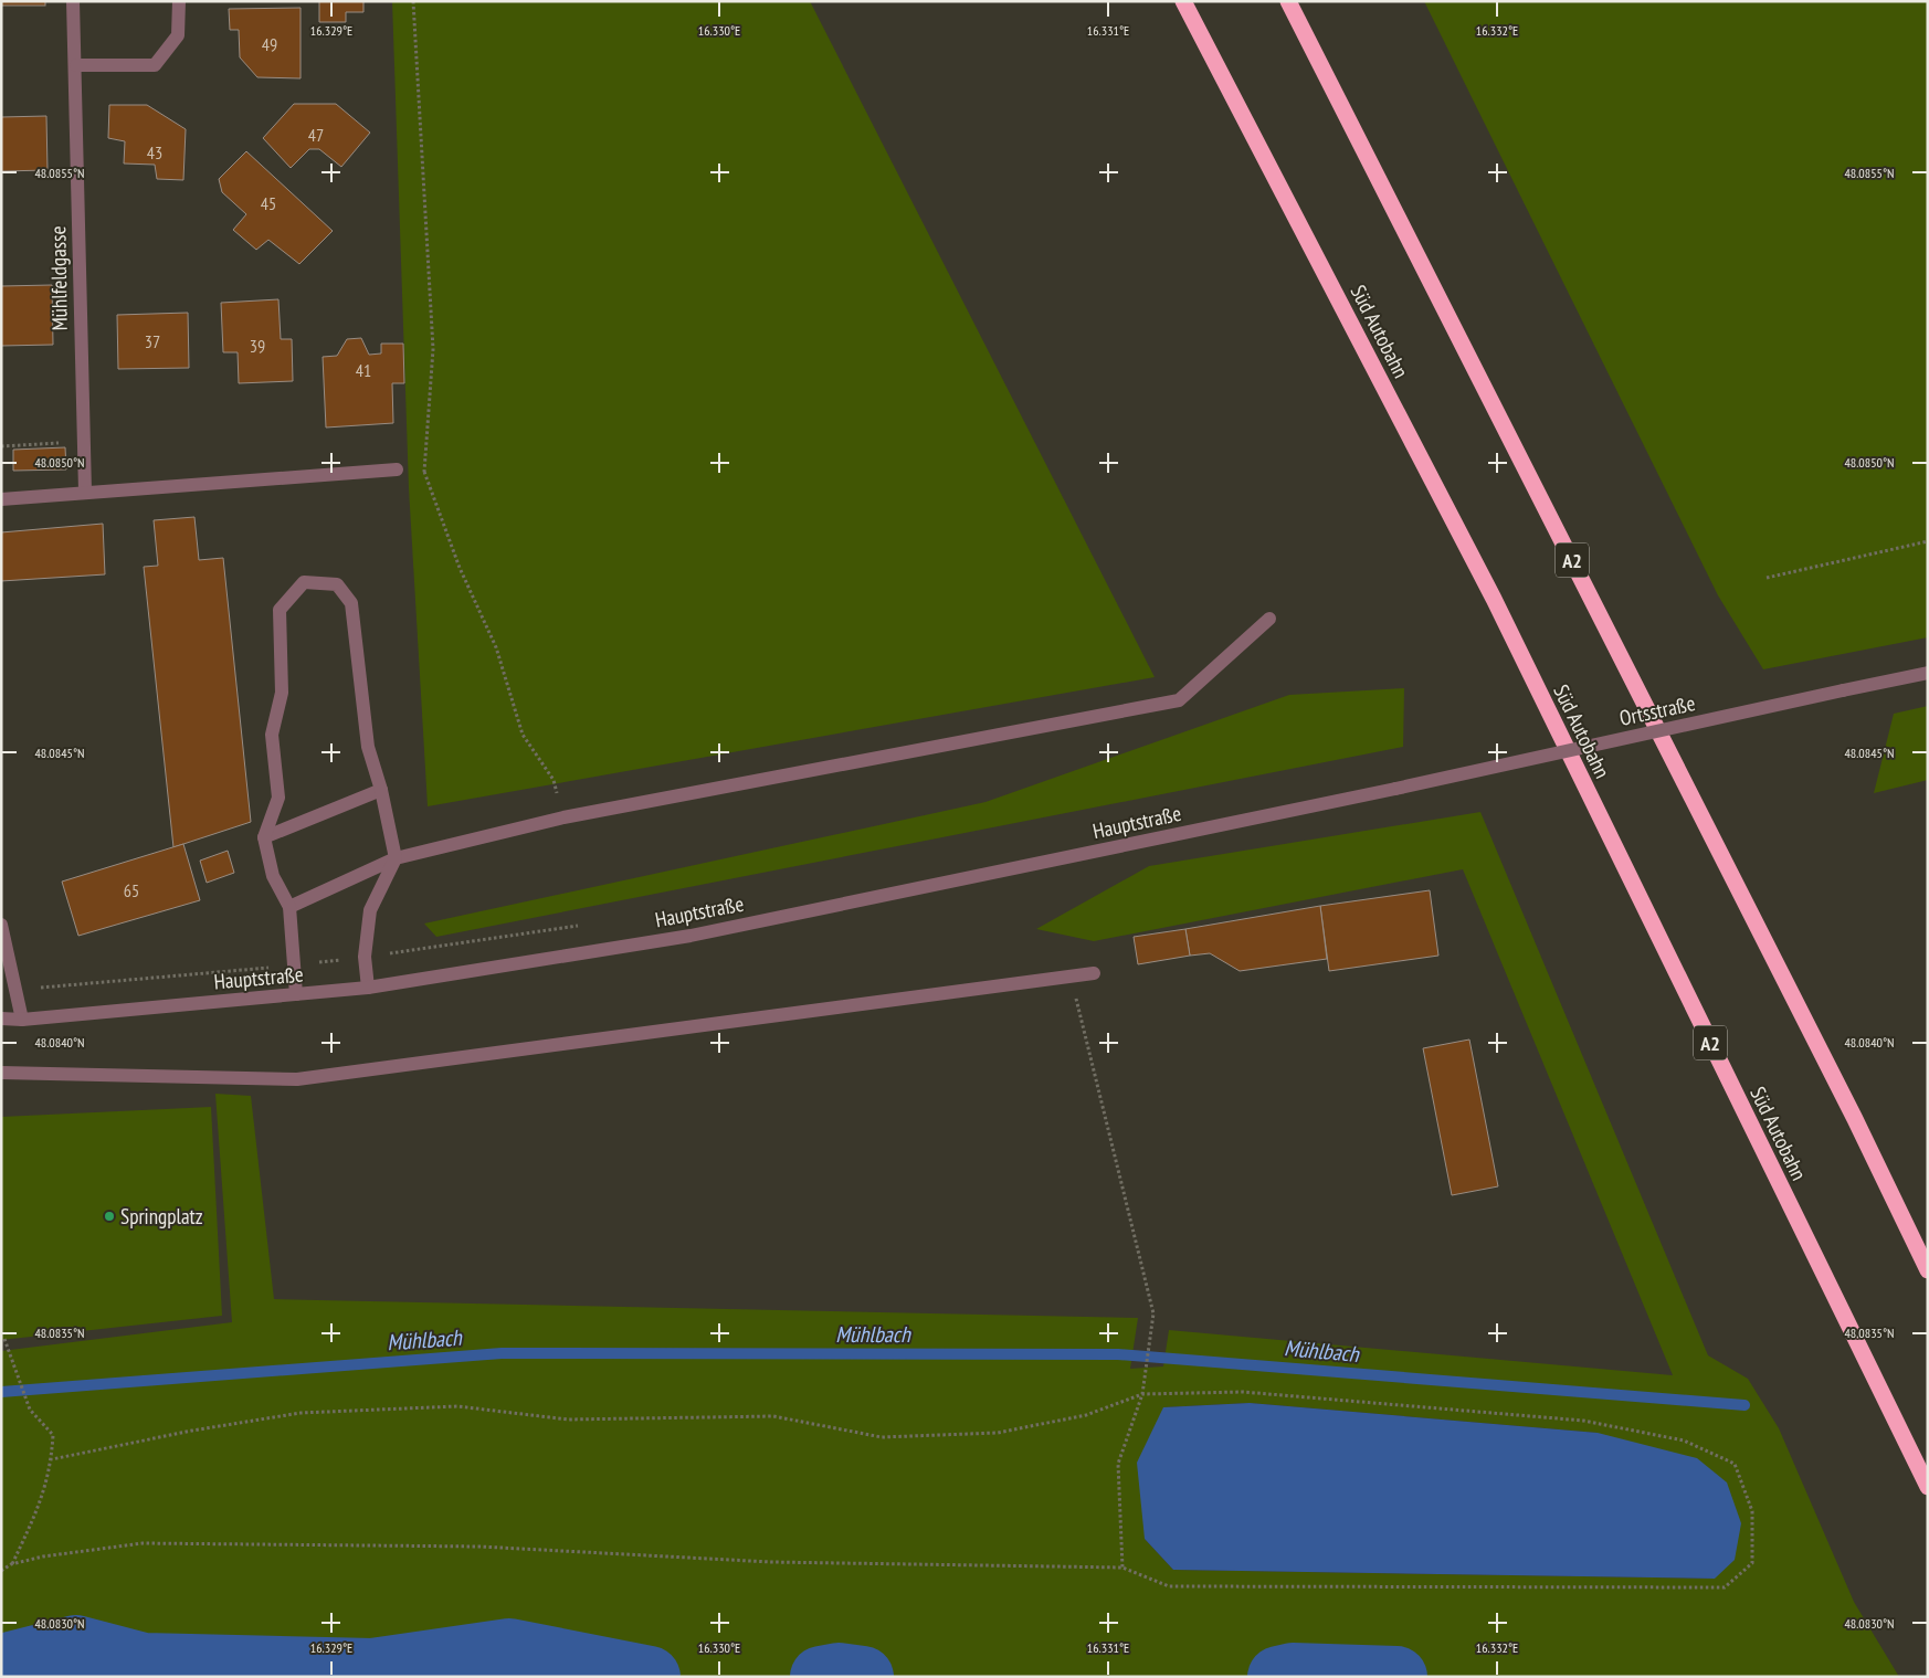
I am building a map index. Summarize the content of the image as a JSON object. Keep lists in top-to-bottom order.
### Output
{
  "streets": {
    "highway": ["Süd Autobahn", "A2"],
    "street": ["Mühlfeldgasse", "Ortsstraße", "Hauptstraße"]
  },
  "crossings": [
    ["Ortsstraße", "Hauptstraße"]
  ],
  "water": ["Mühlbach"],
  "places": ["Springplatz"],
  "house_numbers": [
    "49",
    "47",
    "43",
    "45",
    "37",
    "39",
    "41",
    "65"
  ],
  "coordinates": [
    "16.329°E",
    "16.330°E",
    "16.331°E",
    "16.332°E",
    "48.0855°N",
    "48.0850°N",
    "48.0845°N",
    "48.0840°N",
    "48.0835°N",
    "48.0830°N"
  ]
}
